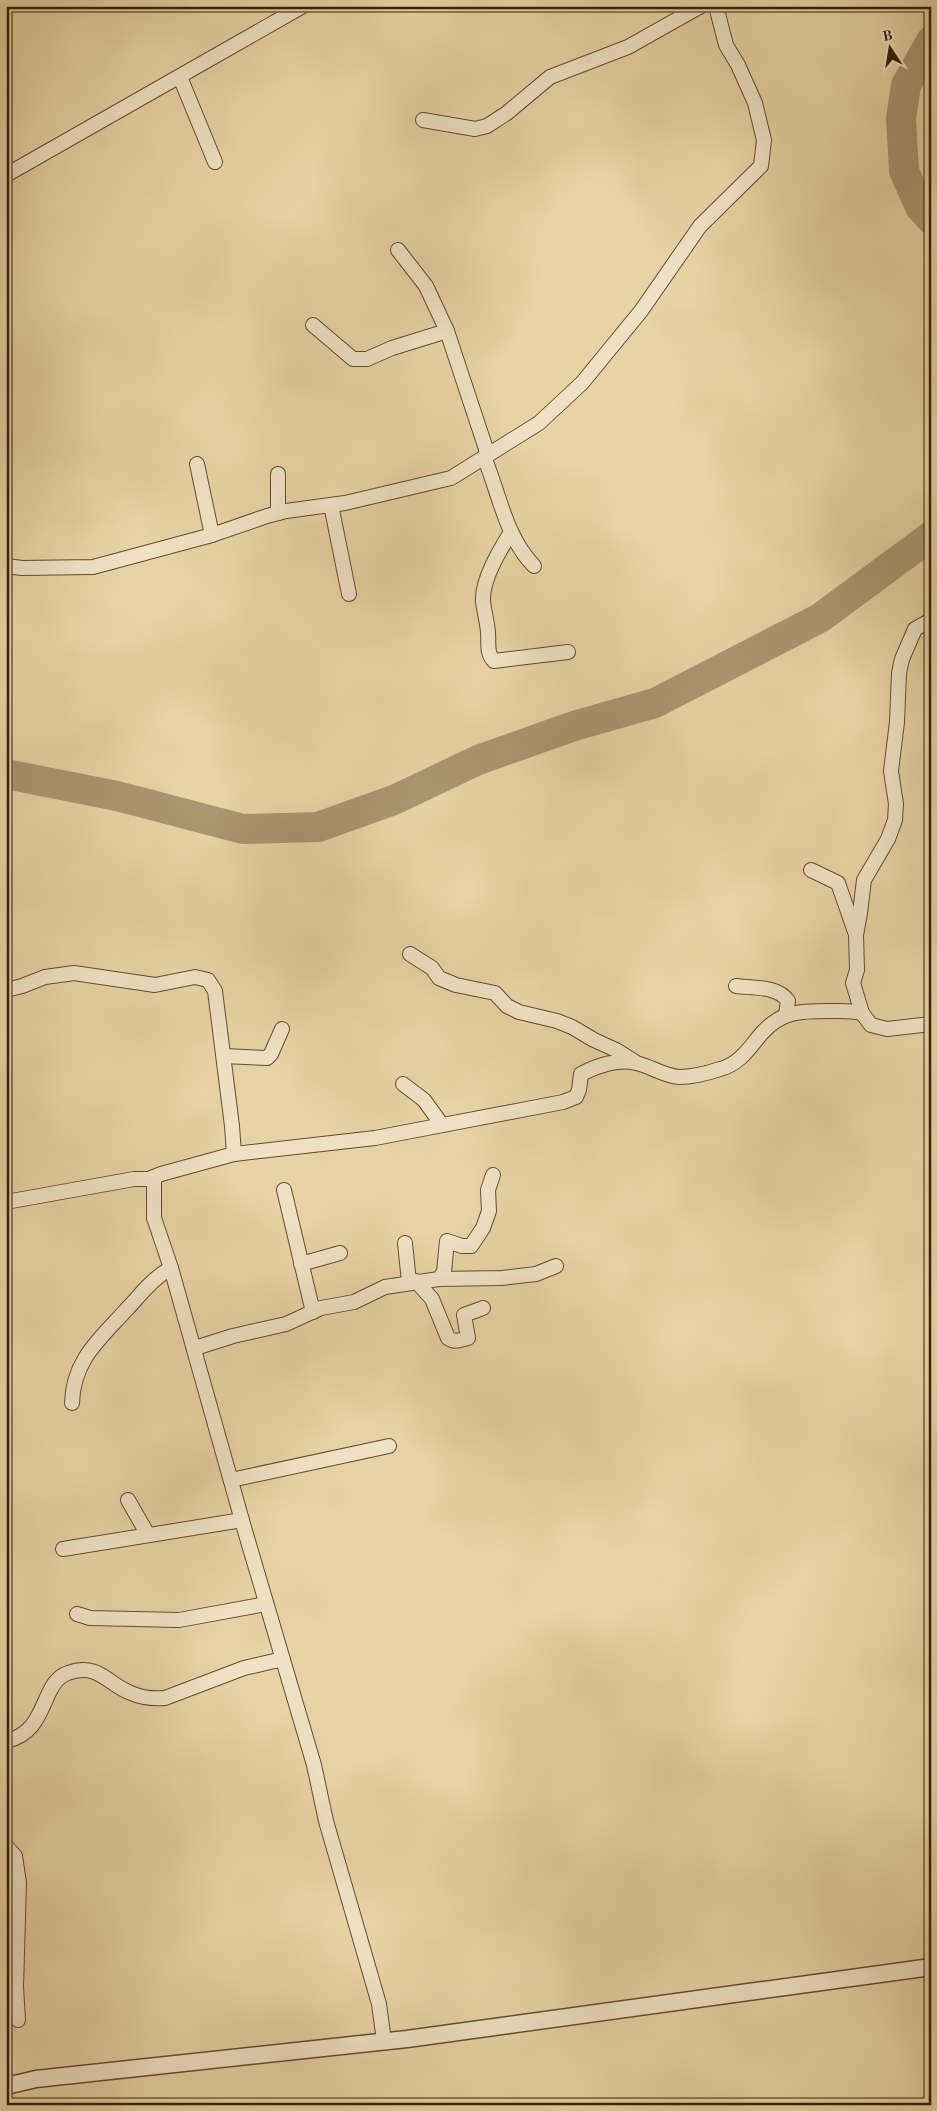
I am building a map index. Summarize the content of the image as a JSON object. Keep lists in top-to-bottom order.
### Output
{
  "north": "top"
}
